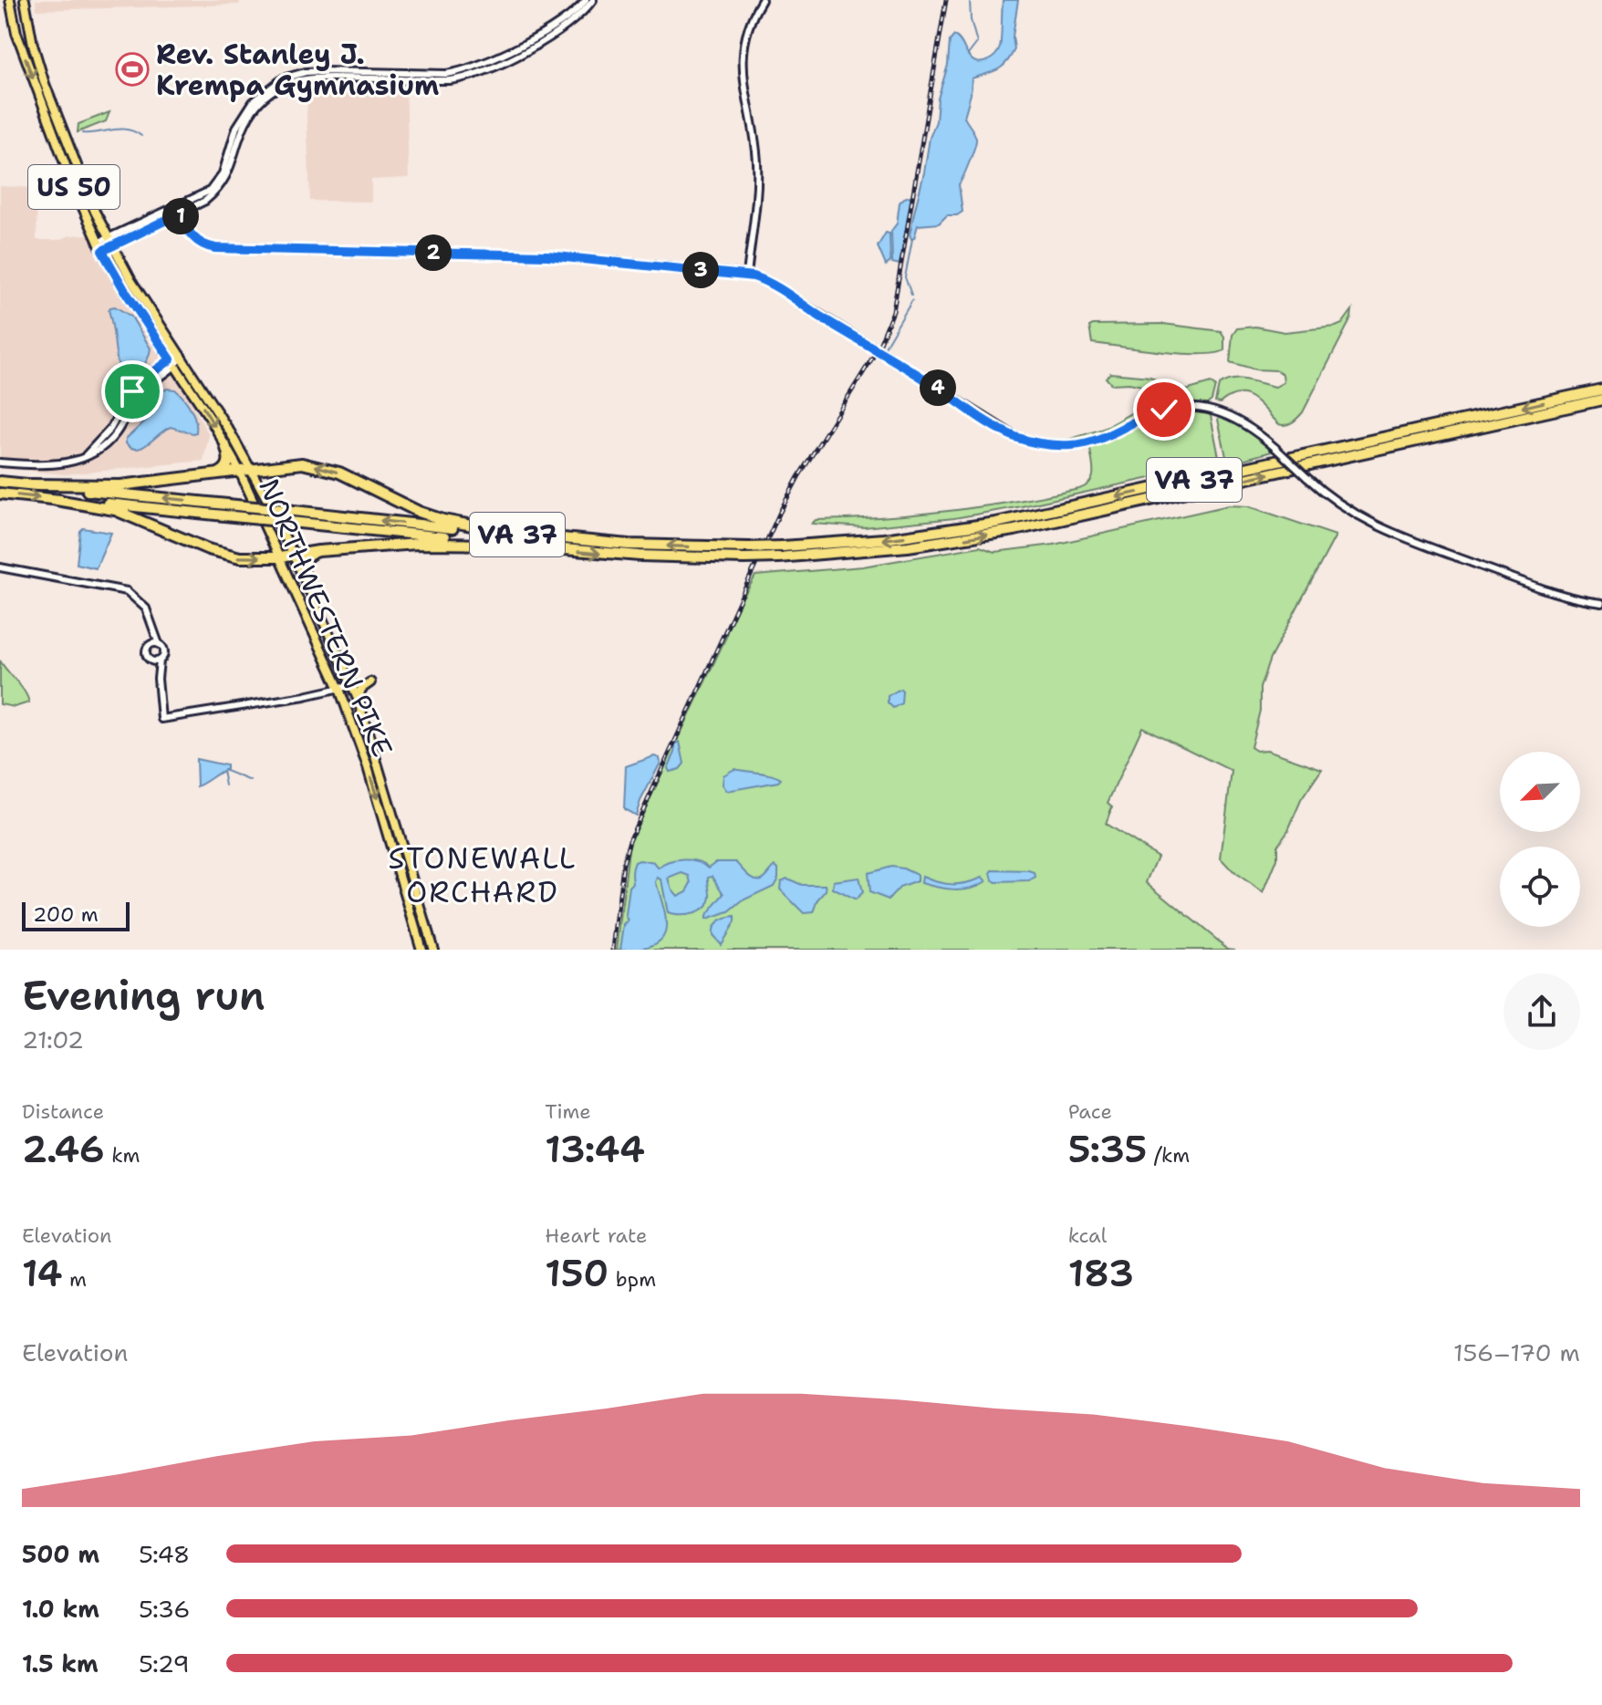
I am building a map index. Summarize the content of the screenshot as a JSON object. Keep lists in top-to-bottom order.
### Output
{
  "streets": {
    "highway": ["VA 37"],
    "main road": ["US 50", "NORTHWESTERN PIKE"]
  },
  "crossings": [
    ["US 50", "NORTHWESTERN PIKE"],
    ["VA 37", "NORTHWESTERN PIKE"]
  ],
  "districts": ["STONEWALL ORCHARD"],
  "places": {
    "sports": ["Rev. Stanley J. Krempa Gymnasium"]
  },
  "scale_bar": "200 m",
  "north": "bottom left",
  "page": {
    "pins": [
      "1",
      "2",
      "3",
      "4"
    ],
    "scale": "200 m",
    "heading": ["Evening run", "21:02"],
    "stats": [
      ["Distance", "2.46 km"],
      ["Time", "13:44"],
      ["Pace", "5:35 /km"],
      ["Elevation", "14 m"],
      ["Heart rate", "150 bpm"],
      ["kcal", "183"]
    ],
    "chart": ["Elevation", "156–170 m"],
    "list": [
      {
        "name": "500 m",
        "note": "5:48"
      },
      {
        "name": "1.0 km",
        "note": "5:36"
      },
      {
        "name": "1.5 km",
        "note": "5:29"
      }
    ]
  }
}
